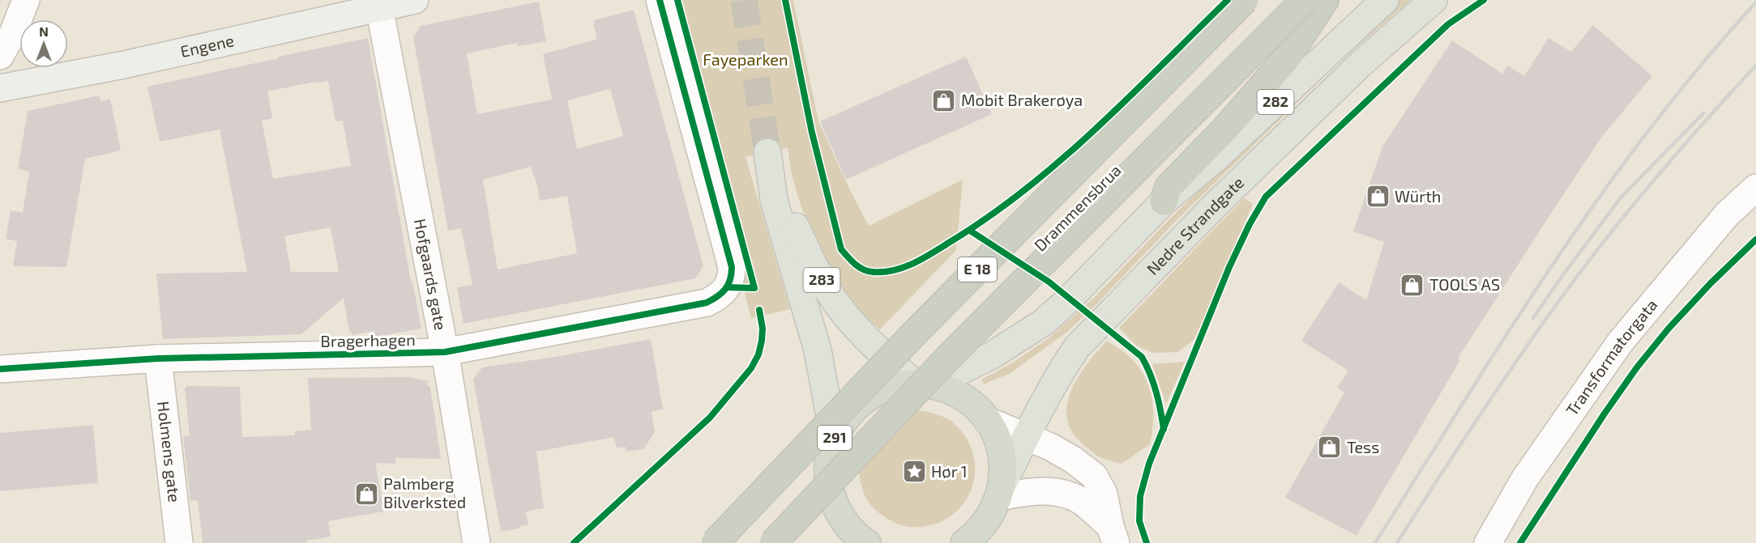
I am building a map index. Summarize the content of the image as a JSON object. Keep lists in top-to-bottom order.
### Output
{
  "streets": {
    "highway": ["Drammensbrua", "E 18", "291"],
    "main road": [
      "Engene",
      "282",
      "Nedre Strandgate",
      "283"
    ],
    "street": [
      "Hofgaards gate",
      "Bragerhagen",
      "Transformatorgata",
      "Holmens gate"
    ]
  },
  "crossings": [
    ["Engene", "Hofgaards gate"],
    ["Nedre Strandgate", "283"],
    ["Nedre Strandgate", "291"],
    ["Hofgaards gate", "Bragerhagen"],
    ["283", "291"],
    ["Bragerhagen", "Holmens gate"]
  ],
  "parks": ["Fayeparken"],
  "places": {
    "shop": [
      "Mobit Brakerøya",
      "Würth",
      "TOOLS AS",
      "Tess",
      "Palmberg Bilverksted"
    ],
    "place": ["Hør 1"]
  },
  "north": "top"
}
